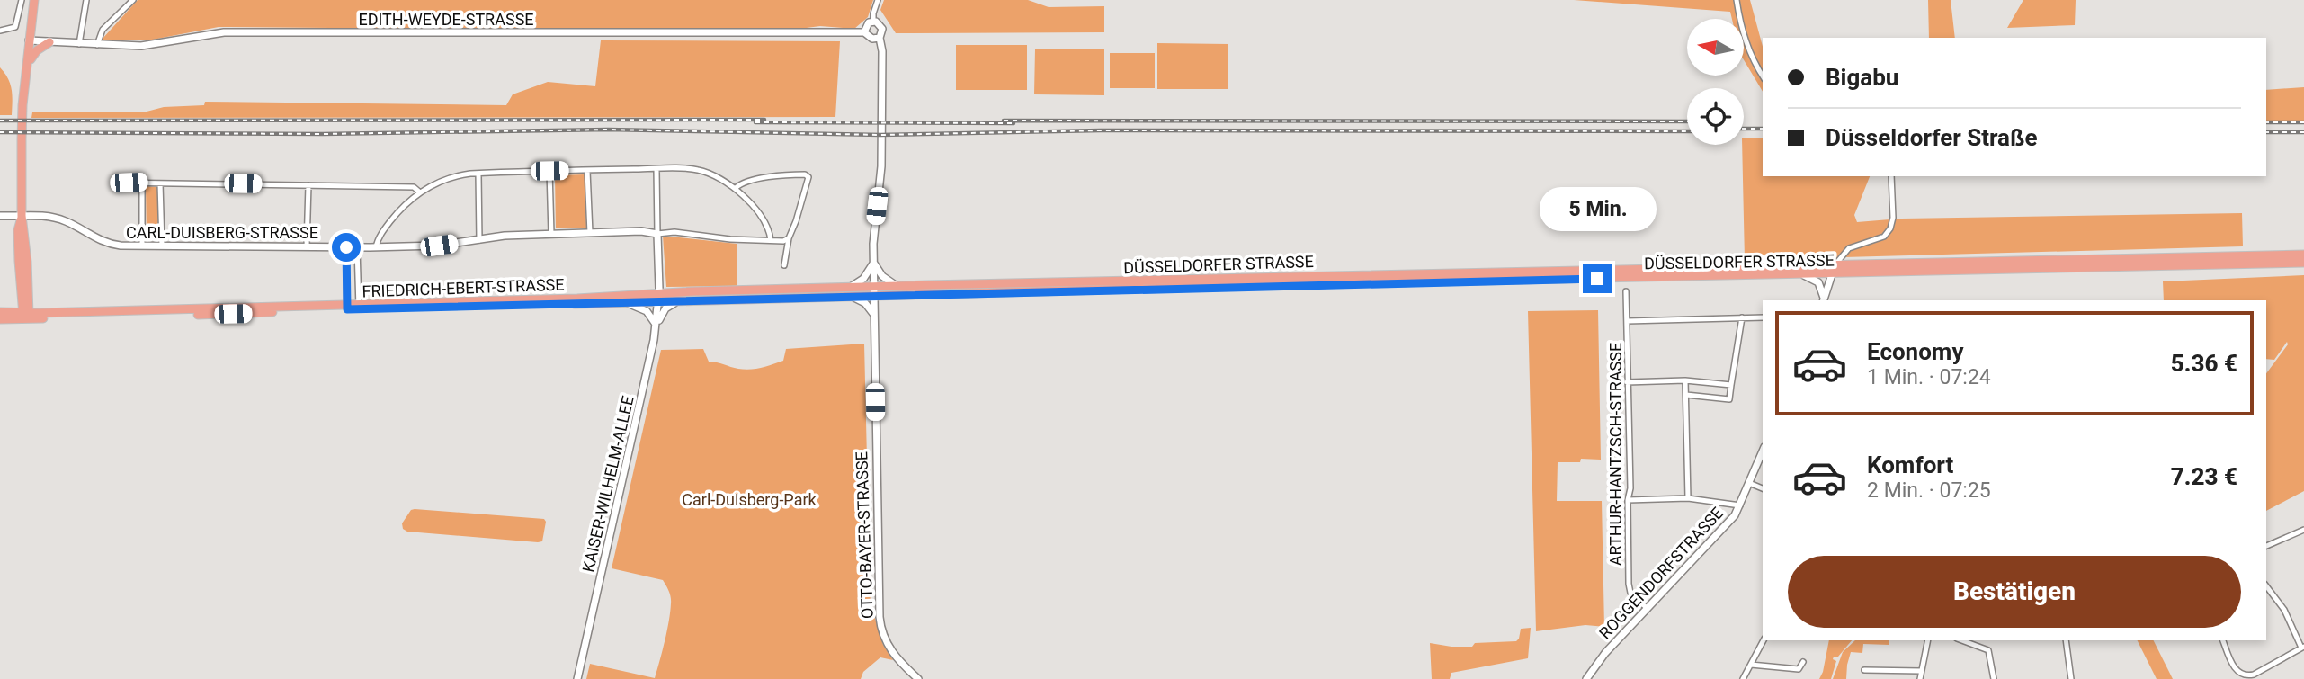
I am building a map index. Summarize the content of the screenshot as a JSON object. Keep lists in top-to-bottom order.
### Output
{
  "streets": {
    "main road": ["DÜSSELDORFER STRASSE", "FRIEDRICH-EBERT-STRASSE"],
    "street": [
      "EDITH-WEYDE-STRASSE",
      "CARL-DUISBERG-STRASSE",
      "ARTHUR-HANTZSCH-STRASSE",
      "KAISER-WILHELM-ALLEE",
      "OTTO-BAYER-STRASSE",
      "ROGGENDORFSTRASSE"
    ]
  },
  "crossings": [
    ["EDITH-WEYDE-STRASSE", "OTTO-BAYER-STRASSE"],
    ["CARL-DUISBERG-STRASSE", "KAISER-WILHELM-ALLEE"],
    ["DÜSSELDORFER STRASSE", "FRIEDRICH-EBERT-STRASSE"],
    ["DÜSSELDORFER STRASSE", "OTTO-BAYER-STRASSE"],
    ["FRIEDRICH-EBERT-STRASSE", "KAISER-WILHELM-ALLEE"],
    ["ARTHUR-HANTZSCH-STRASSE", "ROGGENDORFSTRASSE"]
  ],
  "parks": ["Carl-Duisberg-Park"],
  "north": "left",
  "page": {
    "banner": ["Bigabu", "Düsseldorfer Straße"],
    "bubble": "5 Min.",
    "list": [
      {
        "name": "Economy",
        "note": "1 Min. · 07:24",
        "value": "5.36 €"
      },
      {
        "name": "Komfort",
        "note": "2 Min. · 07:25",
        "value": "7.23 €"
      }
    ],
    "buttons": "Bestätigen"
  }
}
